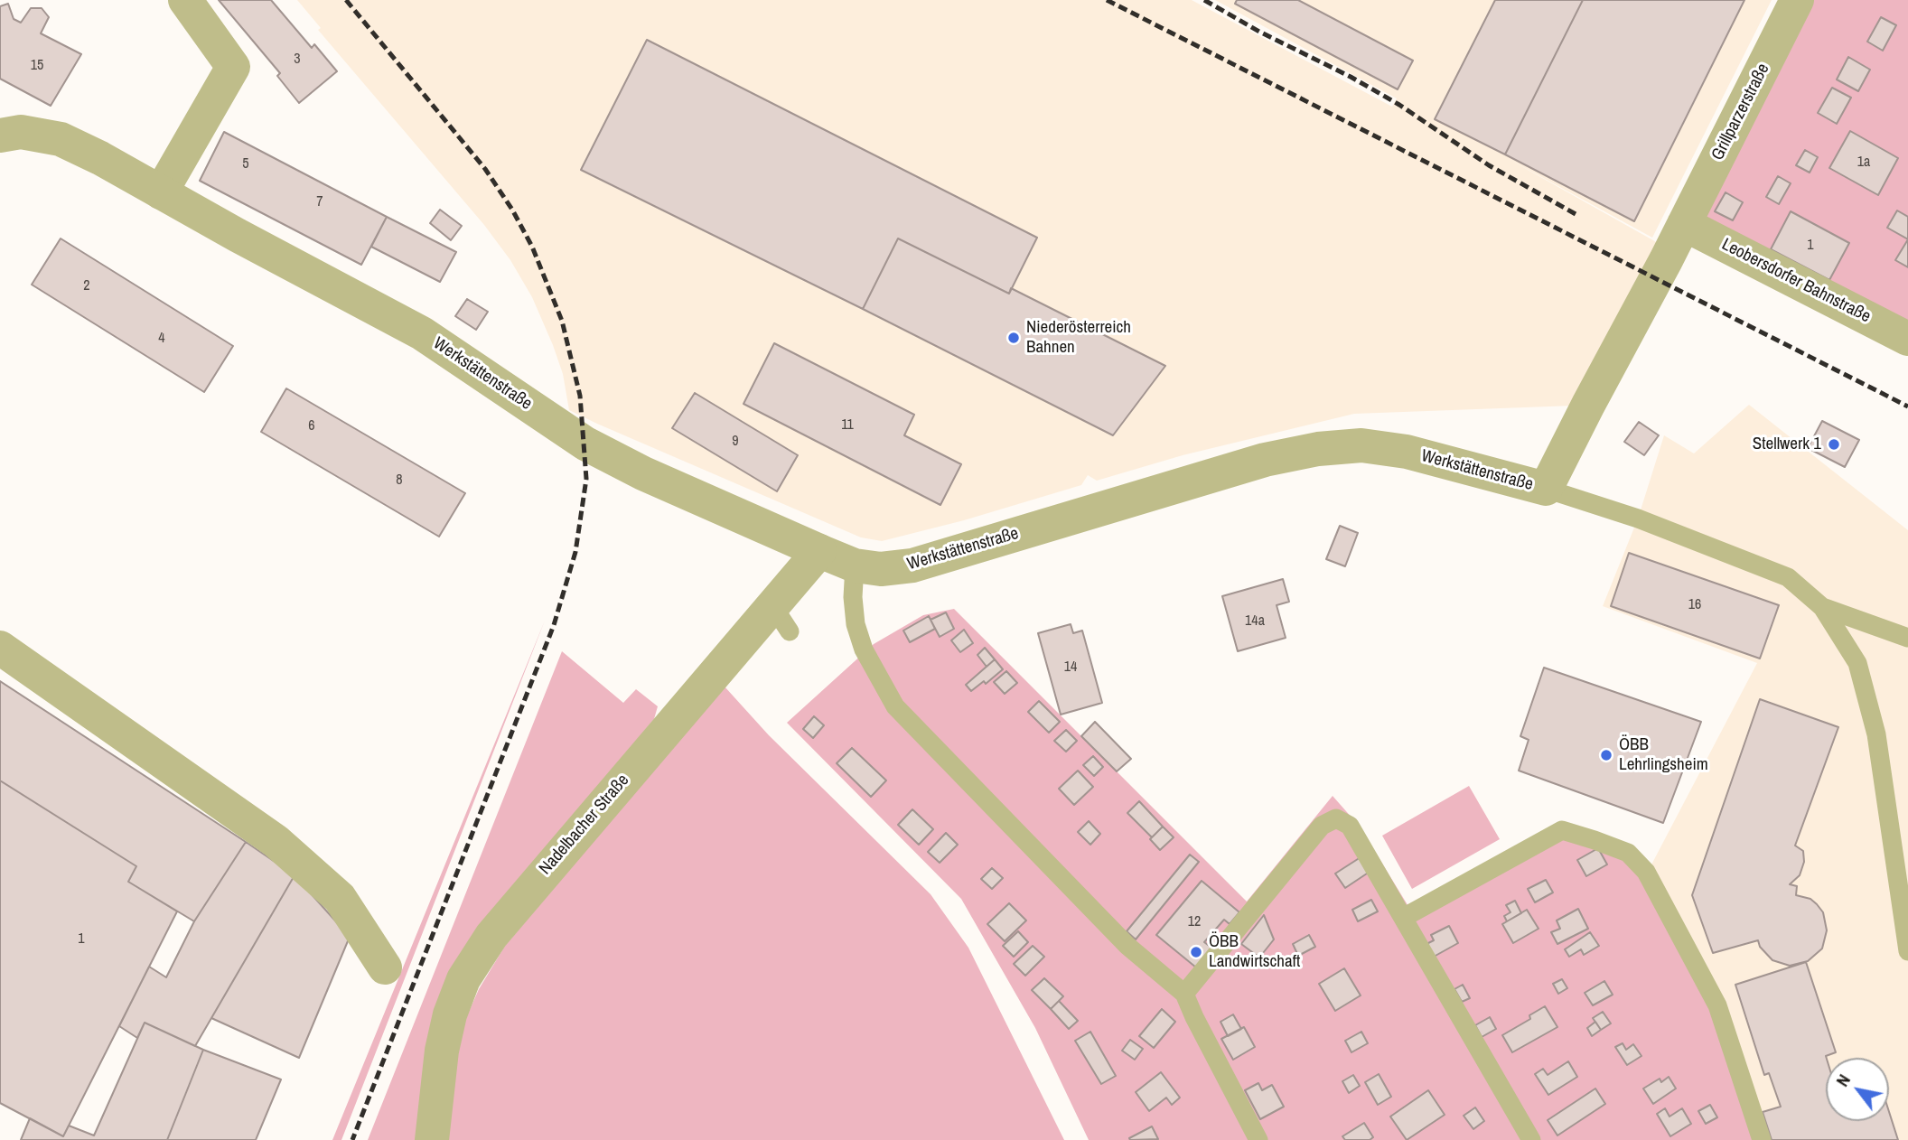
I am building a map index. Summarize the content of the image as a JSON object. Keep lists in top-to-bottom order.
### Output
{
  "streets": {
    "street": [
      "Grillparzerstraße",
      "Leobersdorfer Bahnstraße",
      "Werkstättenstraße",
      "Nadelbacher Straße"
    ]
  },
  "crossings": [
    ["Grillparzerstraße", "Leobersdorfer Bahnstraße"],
    ["Grillparzerstraße", "Werkstättenstraße"],
    ["Leobersdorfer Bahnstraße", "Werkstättenstraße"],
    ["Werkstättenstraße", "Nadelbacher Straße"]
  ],
  "places": [
    "Niederösterreich Bahnen",
    "Stellwerk 1",
    "ÖBB Lehrlingsheim",
    "ÖBB Landwirtschaft"
  ],
  "house_numbers": [
    "3",
    "15",
    "1a",
    "5",
    "7",
    "1",
    "2",
    "4",
    "11",
    "6",
    "9",
    "8",
    "16",
    "14a",
    "14",
    "12",
    "1"
  ],
  "north": "top left"
}
